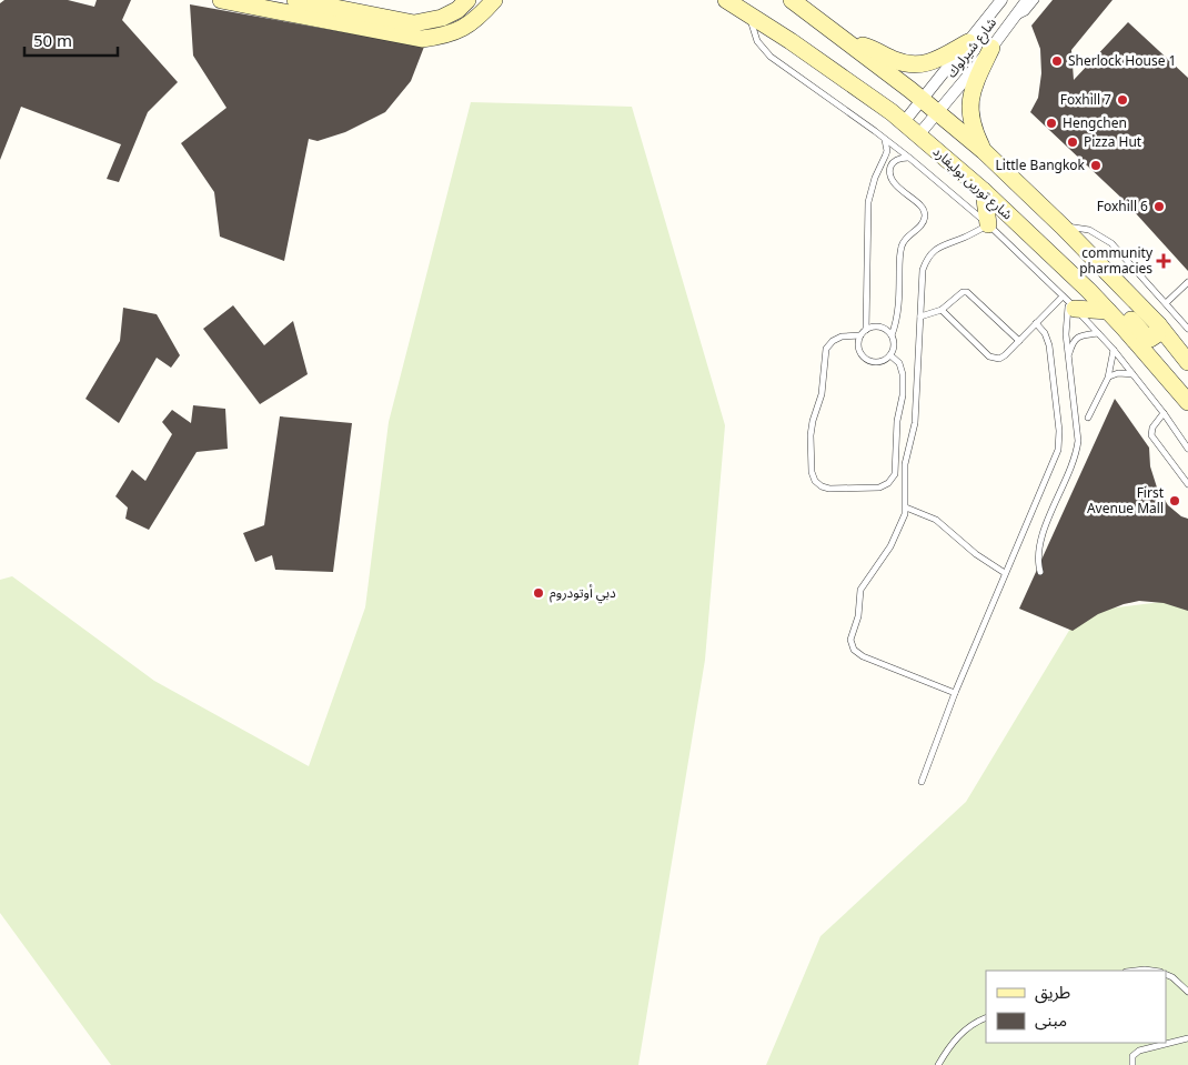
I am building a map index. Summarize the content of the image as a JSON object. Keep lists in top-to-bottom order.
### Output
{
  "streets": {
    "main road": ["شارع تورين بوليفارد"],
    "street": ["شارع شيرلوك"]
  },
  "crossings": [
    ["شارع شيرلوك", "شارع تورين بوليفارد"]
  ],
  "places": {
    "other": [
      "Sherlock House 1",
      "Foxhill 7",
      "Hengchen",
      "Pizza Hut",
      "Little Bangkok",
      "Foxhill 6",
      "First Avenue Mall",
      "دبي أوتودروم"
    ],
    "health": ["community pharmacies"]
  },
  "legend": ["طريق", "مبنى"],
  "scale_bar": "50 m"
}
